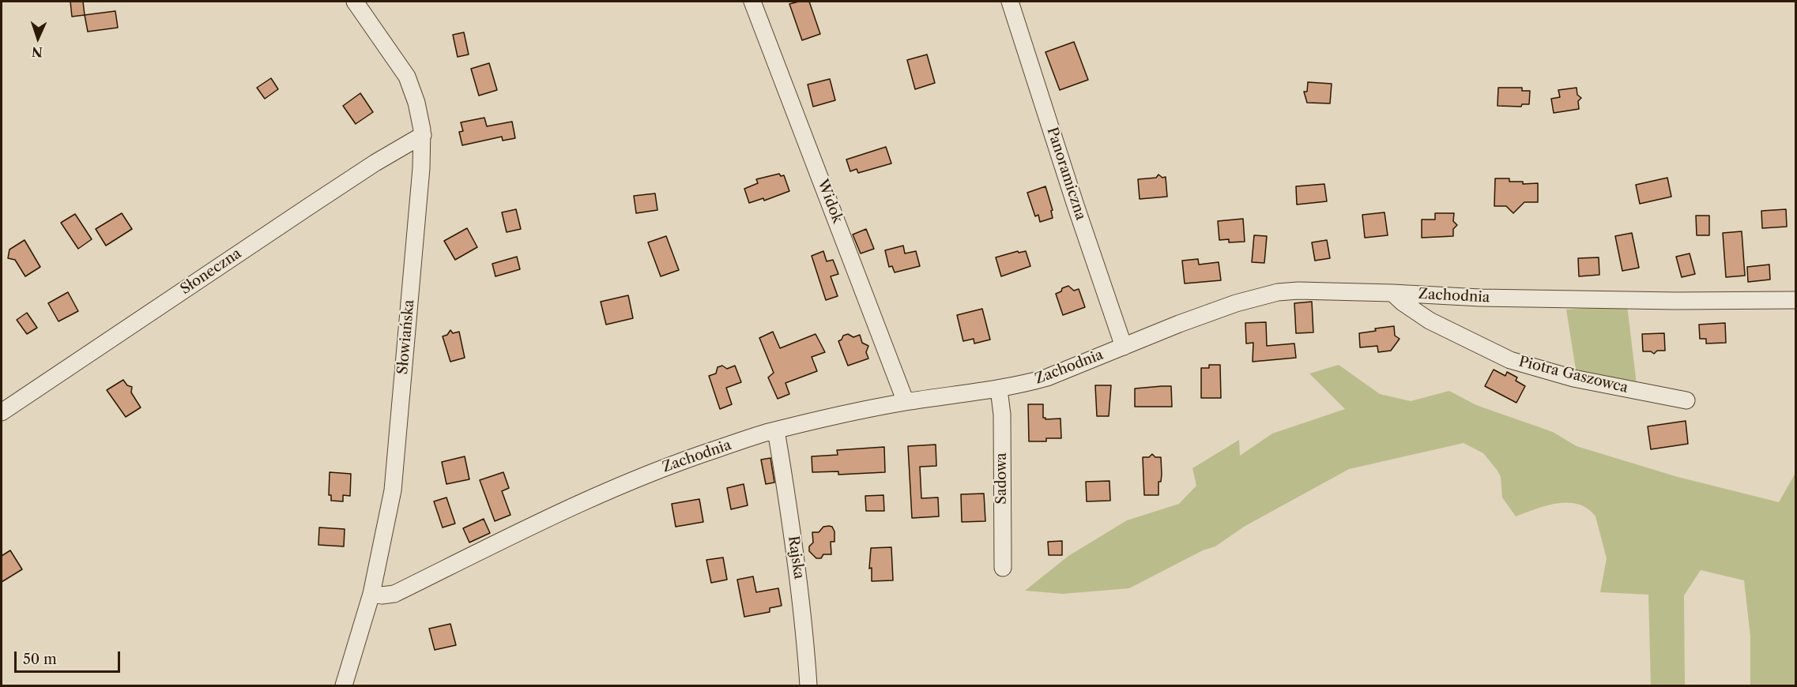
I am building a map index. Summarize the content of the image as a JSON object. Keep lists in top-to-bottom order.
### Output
{
  "streets": {
    "street": [
      "Panoramiczna",
      "Widok",
      "Słoneczna",
      "Zachodnia",
      "Słowiańska",
      "Piotra Gaszowca",
      "Sadowa",
      "Rajska"
    ]
  },
  "crossings": [
    ["Panoramiczna", "Zachodnia"],
    ["Widok", "Zachodnia"],
    ["Słoneczna", "Słowiańska"],
    ["Zachodnia", "Słowiańska"],
    ["Zachodnia", "Piotra Gaszowca"],
    ["Zachodnia", "Sadowa"],
    ["Zachodnia", "Rajska"]
  ],
  "scale_bar": "50 m",
  "north": "bottom"
}
